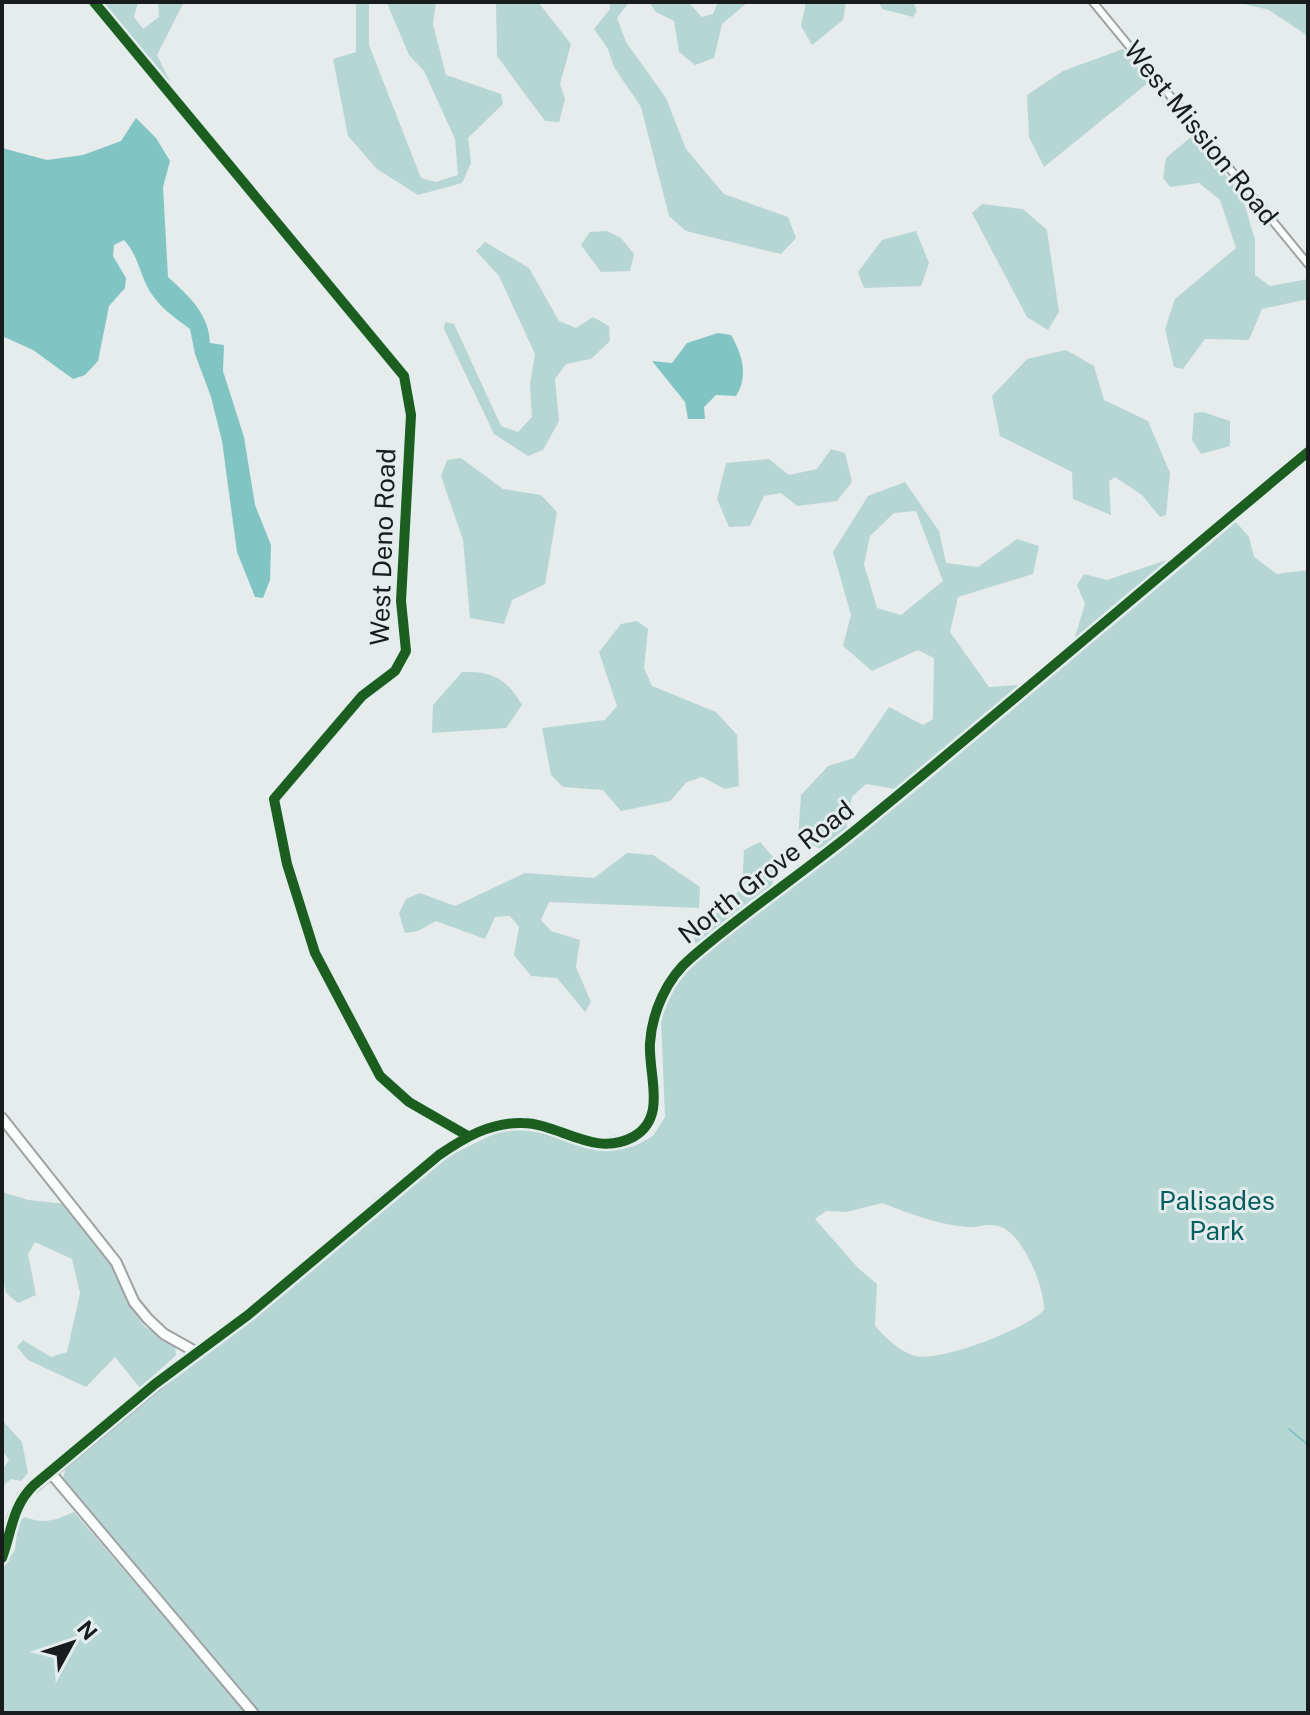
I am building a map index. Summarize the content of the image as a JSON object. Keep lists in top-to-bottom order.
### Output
{
  "streets": {
    "street": ["West Mission Road", "West Deno Road", "North Grove Road"]
  },
  "crossings": [
    ["West Deno Road", "North Grove Road"]
  ],
  "parks": ["Palisades Park"],
  "north": "top right"
}
